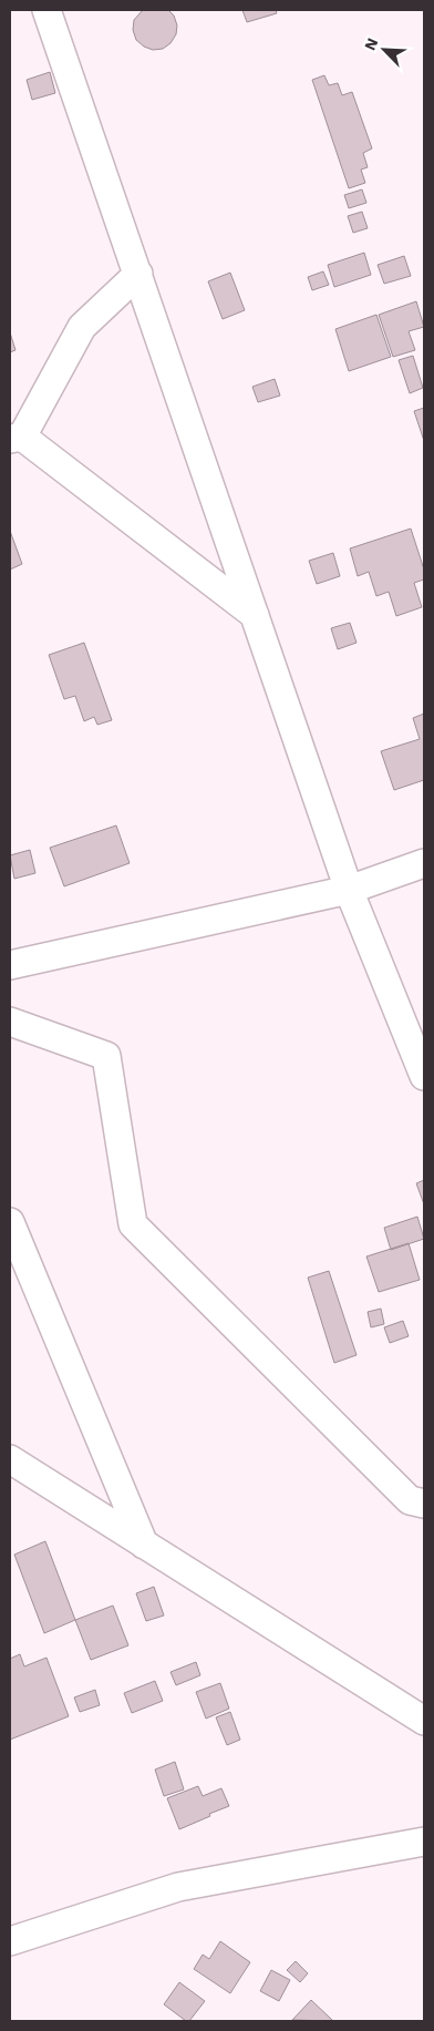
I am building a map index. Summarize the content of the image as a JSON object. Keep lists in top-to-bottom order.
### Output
{
  "north": "top left"
}
